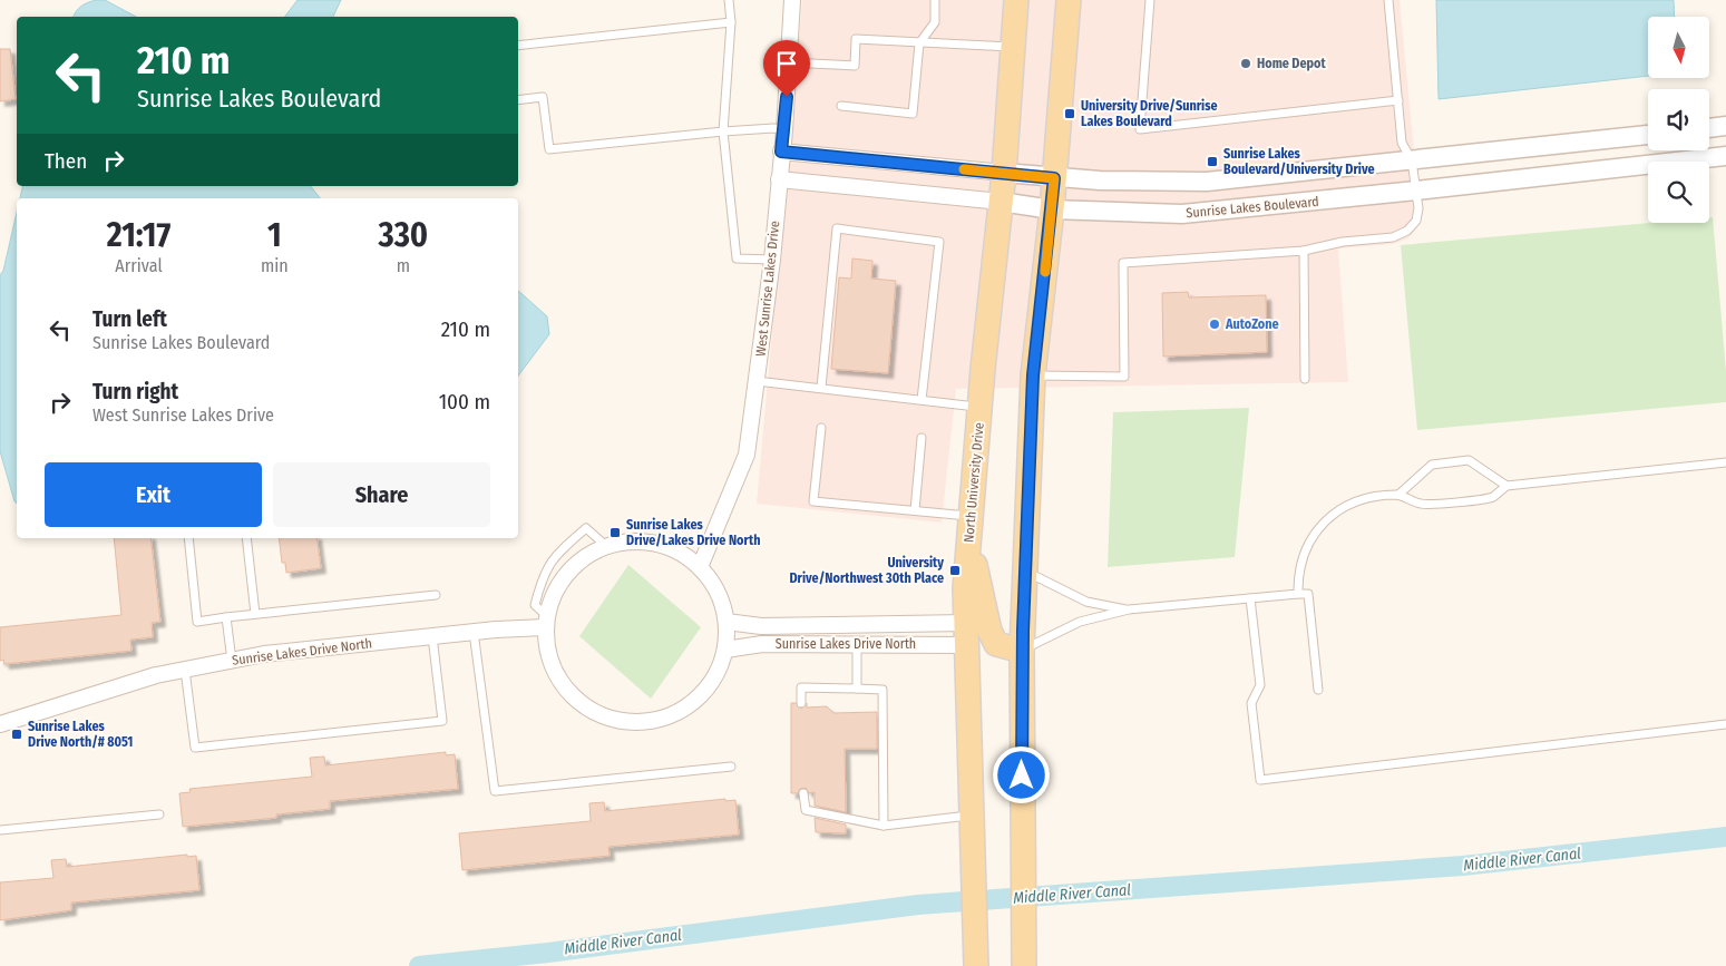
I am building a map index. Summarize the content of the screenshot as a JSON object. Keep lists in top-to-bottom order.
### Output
{
  "streets": {
    "main road": ["North University Drive"],
    "street": ["Sunrise Lakes Boulevard", "West Sunrise Lakes Drive", "Sunrise Lakes Drive North"]
  },
  "crossings": [
    ["Sunrise Lakes Boulevard", "West Sunrise Lakes Drive"],
    ["Sunrise Lakes Boulevard", "North University Drive"],
    ["West Sunrise Lakes Drive", "Sunrise Lakes Drive North"],
    ["North University Drive", "Sunrise Lakes Drive North"]
  ],
  "water": ["Middle River Canal"],
  "places": {
    "other": ["Home Depot", "AutoZone"],
    "transit": [
      "University Drive/Sunrise Lakes Boulevard",
      "Sunrise Lakes Boulevard/University Drive",
      "Sunrise Lakes Drive/Lakes Drive North",
      "University Drive/Northwest 30th Place",
      "Sunrise Lakes Drive North/# 8051"
    ]
  },
  "north": "bottom",
  "page": {
    "turn": ["210 m", "Sunrise Lakes Boulevard"],
    "then": "Then",
    "eta": [
      "21:17",
      "Arrival",
      "1",
      "min",
      "330",
      "m"
    ],
    "list": [
      {
        "name": "Turn left",
        "note": "Sunrise Lakes Boulevard",
        "value": "210 m"
      },
      {
        "name": "Turn right",
        "note": "West Sunrise Lakes Drive",
        "value": "100 m"
      }
    ],
    "buttons": ["Exit", "Share"]
  }
}
